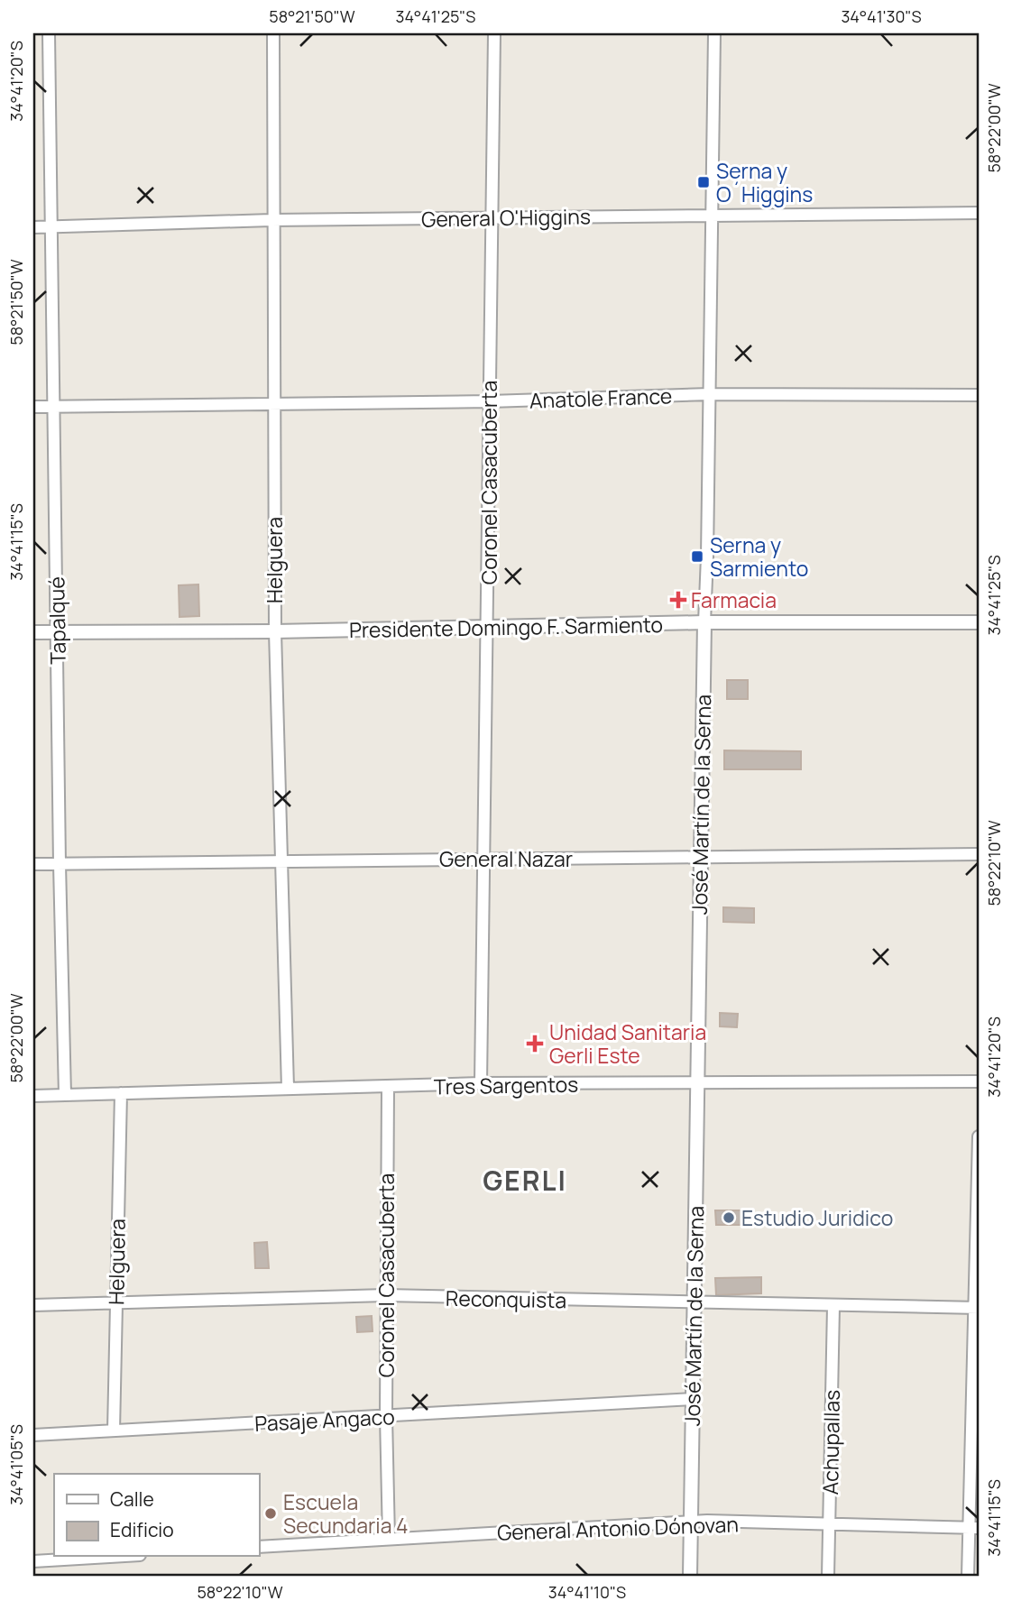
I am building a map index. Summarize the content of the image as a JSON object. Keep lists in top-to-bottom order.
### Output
{
  "streets": {
    "street": [
      "General O'Higgins",
      "Anatole France",
      "Coronel Casacuberta",
      "Helguera",
      "Tapalqué",
      "Presidente Domingo F. Sarmiento",
      "José Martín de la Serna",
      "General Nazar",
      "Tres Sargentos",
      "Reconquista",
      "Pasaje Angaco",
      "Achupallas",
      "General Antonio Dónovan"
    ]
  },
  "crossings": [
    ["General O'Higgins", "Coronel Casacuberta"],
    ["General O'Higgins", "Helguera"],
    ["General O'Higgins", "Tapalqué"],
    ["General O'Higgins", "José Martín de la Serna"],
    ["Anatole France", "Coronel Casacuberta"],
    ["Anatole France", "Helguera"],
    ["Anatole France", "Tapalqué"],
    ["Anatole France", "José Martín de la Serna"],
    ["Coronel Casacuberta", "Presidente Domingo F. Sarmiento"],
    ["Coronel Casacuberta", "General Nazar"],
    ["Coronel Casacuberta", "Tres Sargentos"],
    ["Coronel Casacuberta", "Reconquista"],
    ["Coronel Casacuberta", "Pasaje Angaco"],
    ["Coronel Casacuberta", "General Antonio Dónovan"],
    ["Helguera", "Presidente Domingo F. Sarmiento"],
    ["Helguera", "General Nazar"],
    ["Helguera", "Tres Sargentos"],
    ["Helguera", "Reconquista"],
    ["Helguera", "Pasaje Angaco"],
    ["Tapalqué", "Presidente Domingo F. Sarmiento"],
    ["Tapalqué", "General Nazar"],
    ["Tapalqué", "Tres Sargentos"],
    ["Presidente Domingo F. Sarmiento", "José Martín de la Serna"],
    ["José Martín de la Serna", "General Nazar"],
    ["José Martín de la Serna", "Tres Sargentos"],
    ["José Martín de la Serna", "Reconquista"],
    ["José Martín de la Serna", "Pasaje Angaco"],
    ["José Martín de la Serna", "General Antonio Dónovan"],
    ["Reconquista", "Achupallas"],
    ["Achupallas", "General Antonio Dónovan"]
  ],
  "districts": ["GERLI"],
  "places": {
    "transit": ["Serna y O´Higgins", "Serna y Sarmiento"],
    "health": ["Farmacia", "Unidad Sanitaria Gerli Este"],
    "other": ["Estudio Juridico", "Escuela Secundaria 4"]
  },
  "legend": ["Calle", "Edificio"],
  "coordinates": [
    "58°21'50\"W",
    "34°41'25\"S",
    "34°41'30\"S",
    "34°41'20\"S",
    "58°22'00\"W",
    "34°41'15\"S",
    "58°22'10\"W",
    "34°41'05\"S",
    "34°41'10\"S"
  ]
}
